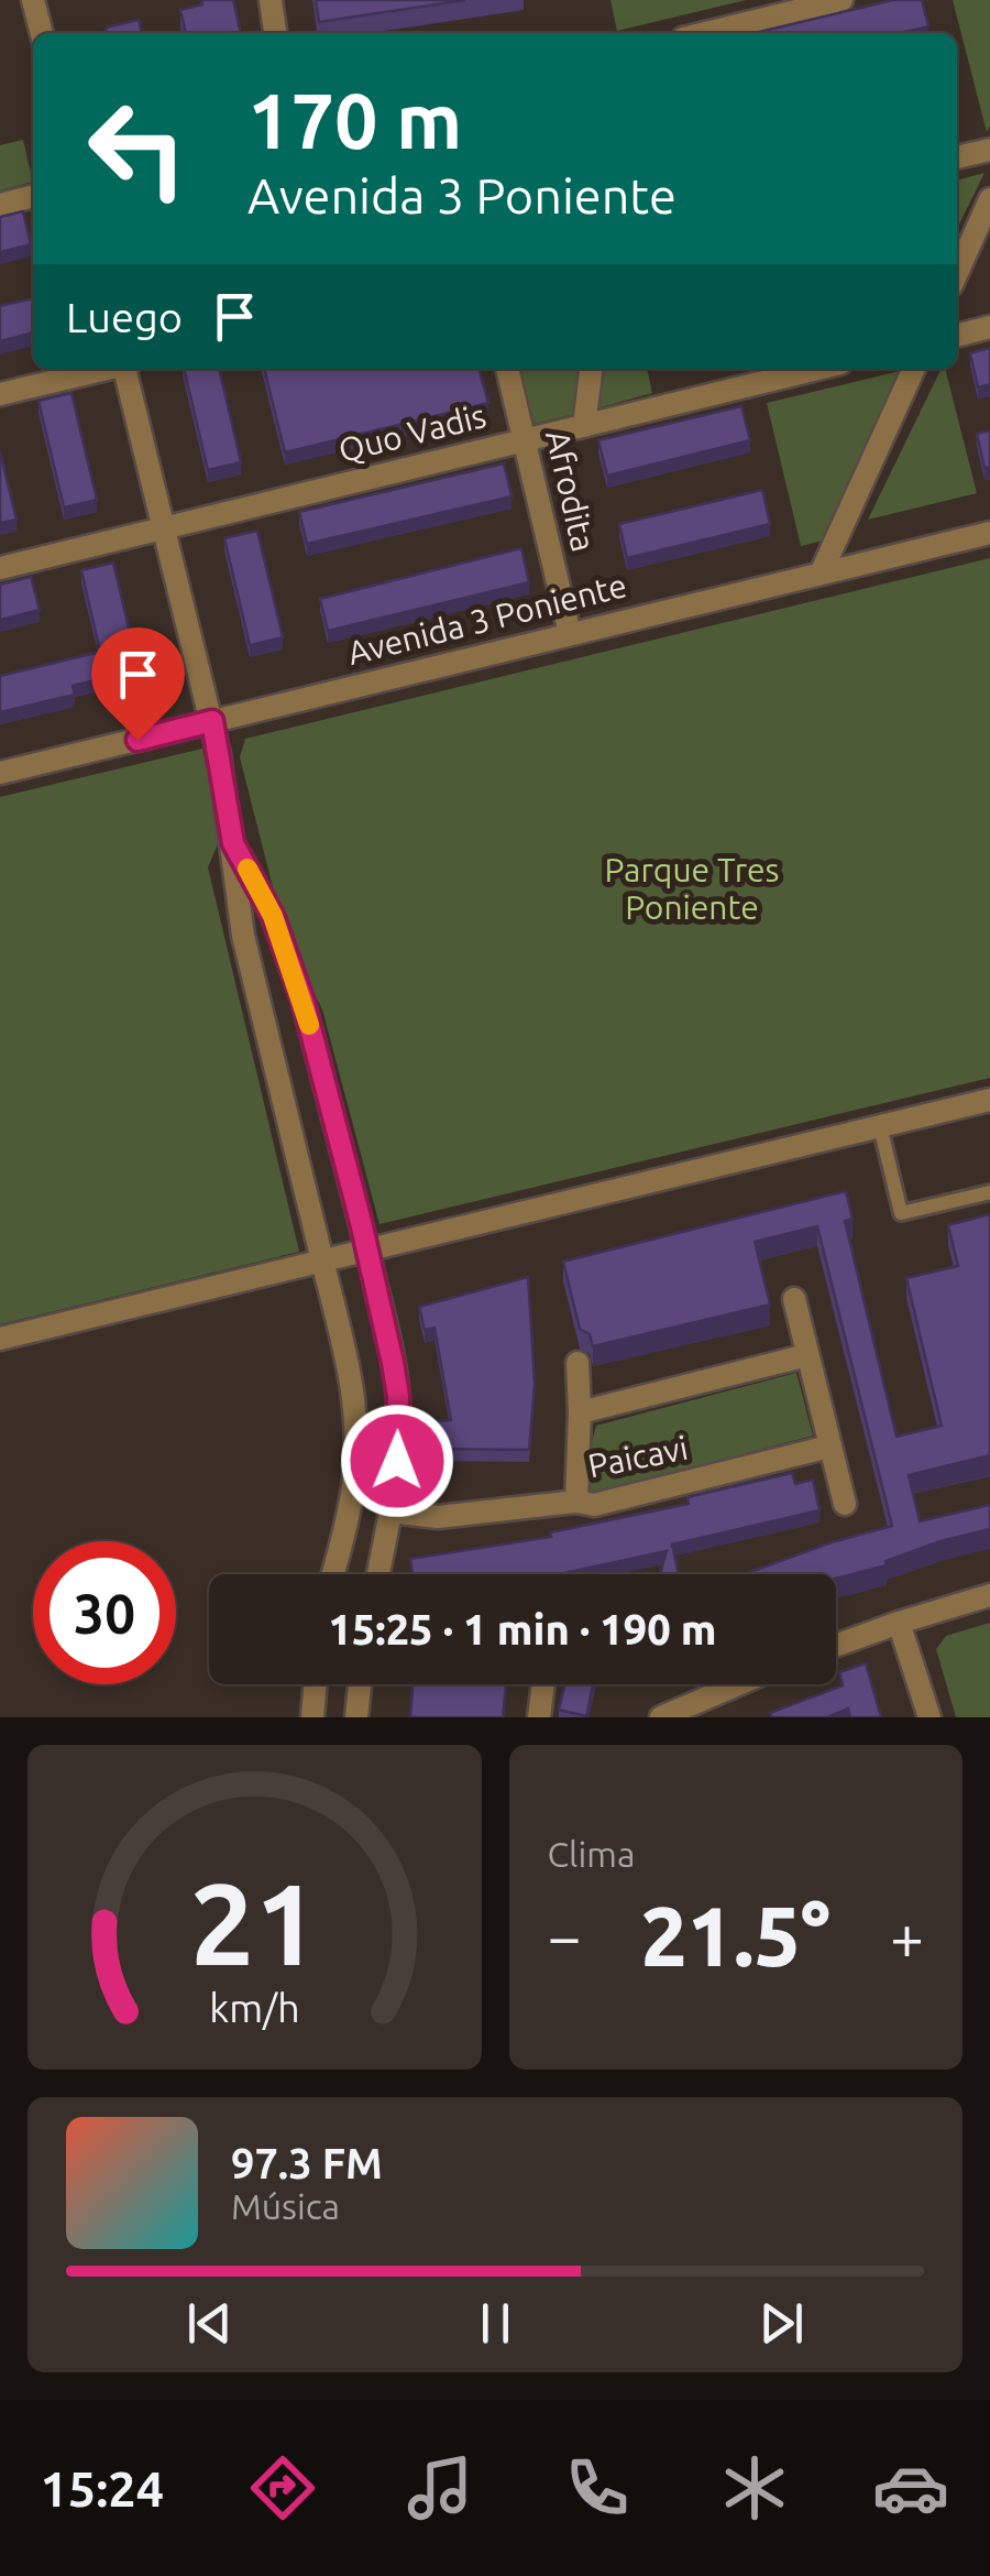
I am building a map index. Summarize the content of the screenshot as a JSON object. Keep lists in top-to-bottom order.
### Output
{
  "streets": {
    "street": [
      "Quo Vadis",
      "Afrodita",
      "Avenida 3 Poniente",
      "Paicavi"
    ]
  },
  "crossings": [
    ["Quo Vadis", "Afrodita"],
    ["Afrodita", "Avenida 3 Poniente"]
  ],
  "parks": ["Parque Tres Poniente"],
  "page": {
    "turn": ["170 m", "Avenida 3 Poniente"],
    "then": "Luego",
    "limit": "30",
    "trip": "15:25 · 1 min · 190 m",
    "tile": "Clima",
    "heat": ["−", "21.5°", "+"],
    "song": ["97.3 FM", "Música"],
    "tabs": "15:24",
    "gauge": ["21", "km/h"]
  }
}
